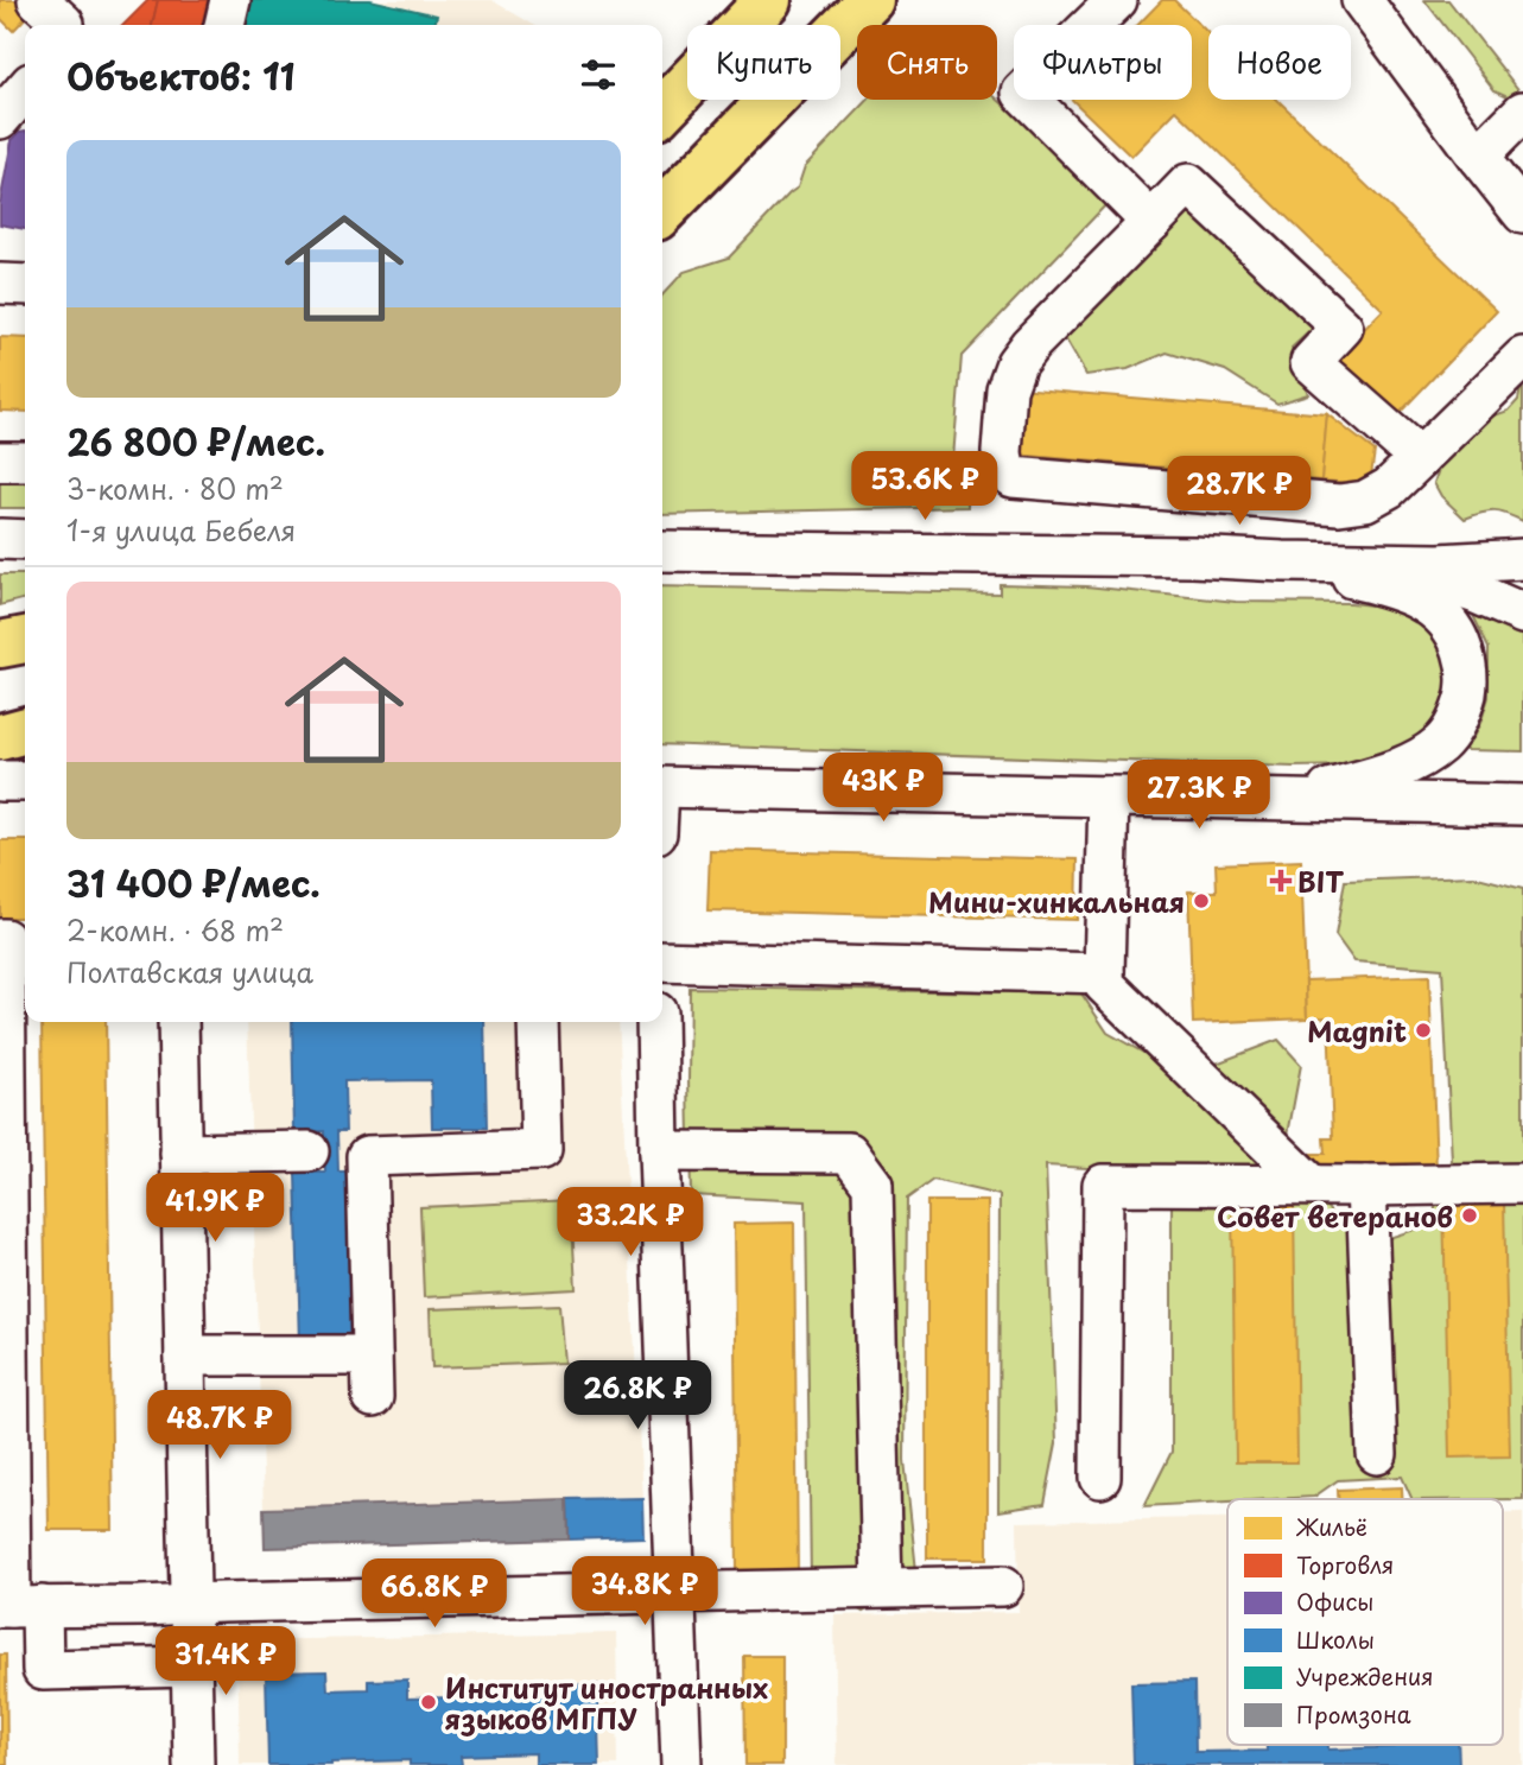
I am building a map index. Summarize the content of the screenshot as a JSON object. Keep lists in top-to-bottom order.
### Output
{
  "places": {
    "health": ["BIT"],
    "other": [
      "Мини-хинкальная",
      "Magnit",
      "Совет ветеранов",
      "Институт иностранных языков МГПУ"
    ]
  },
  "legend": [
    "Жильё",
    "Торговля",
    "Офисы",
    "Школы",
    "Учреждения",
    "Промзона"
  ],
  "page": {
    "chip": [
      "Купить",
      "Снять",
      "Фильтры",
      "Новое"
    ],
    "heading": "Объектов: 11",
    "list": [
      {
        "name": "26 800 ₽/мес.",
        "note": "3-комн. · 80 m² · 1-я улица Бебеля"
      },
      {
        "name": "31 400 ₽/мес.",
        "note": "2-комн. · 68 m² · Полтавская улица"
      }
    ],
    "price": [
      "53.6K ₽",
      "28.7K ₽",
      "43K ₽",
      "27.3K ₽",
      "41.9K ₽",
      "33.2K ₽",
      "26.8K ₽",
      "48.7K ₽",
      "34.8K ₽",
      "66.8K ₽",
      "31.4K ₽"
    ]
  }
}
